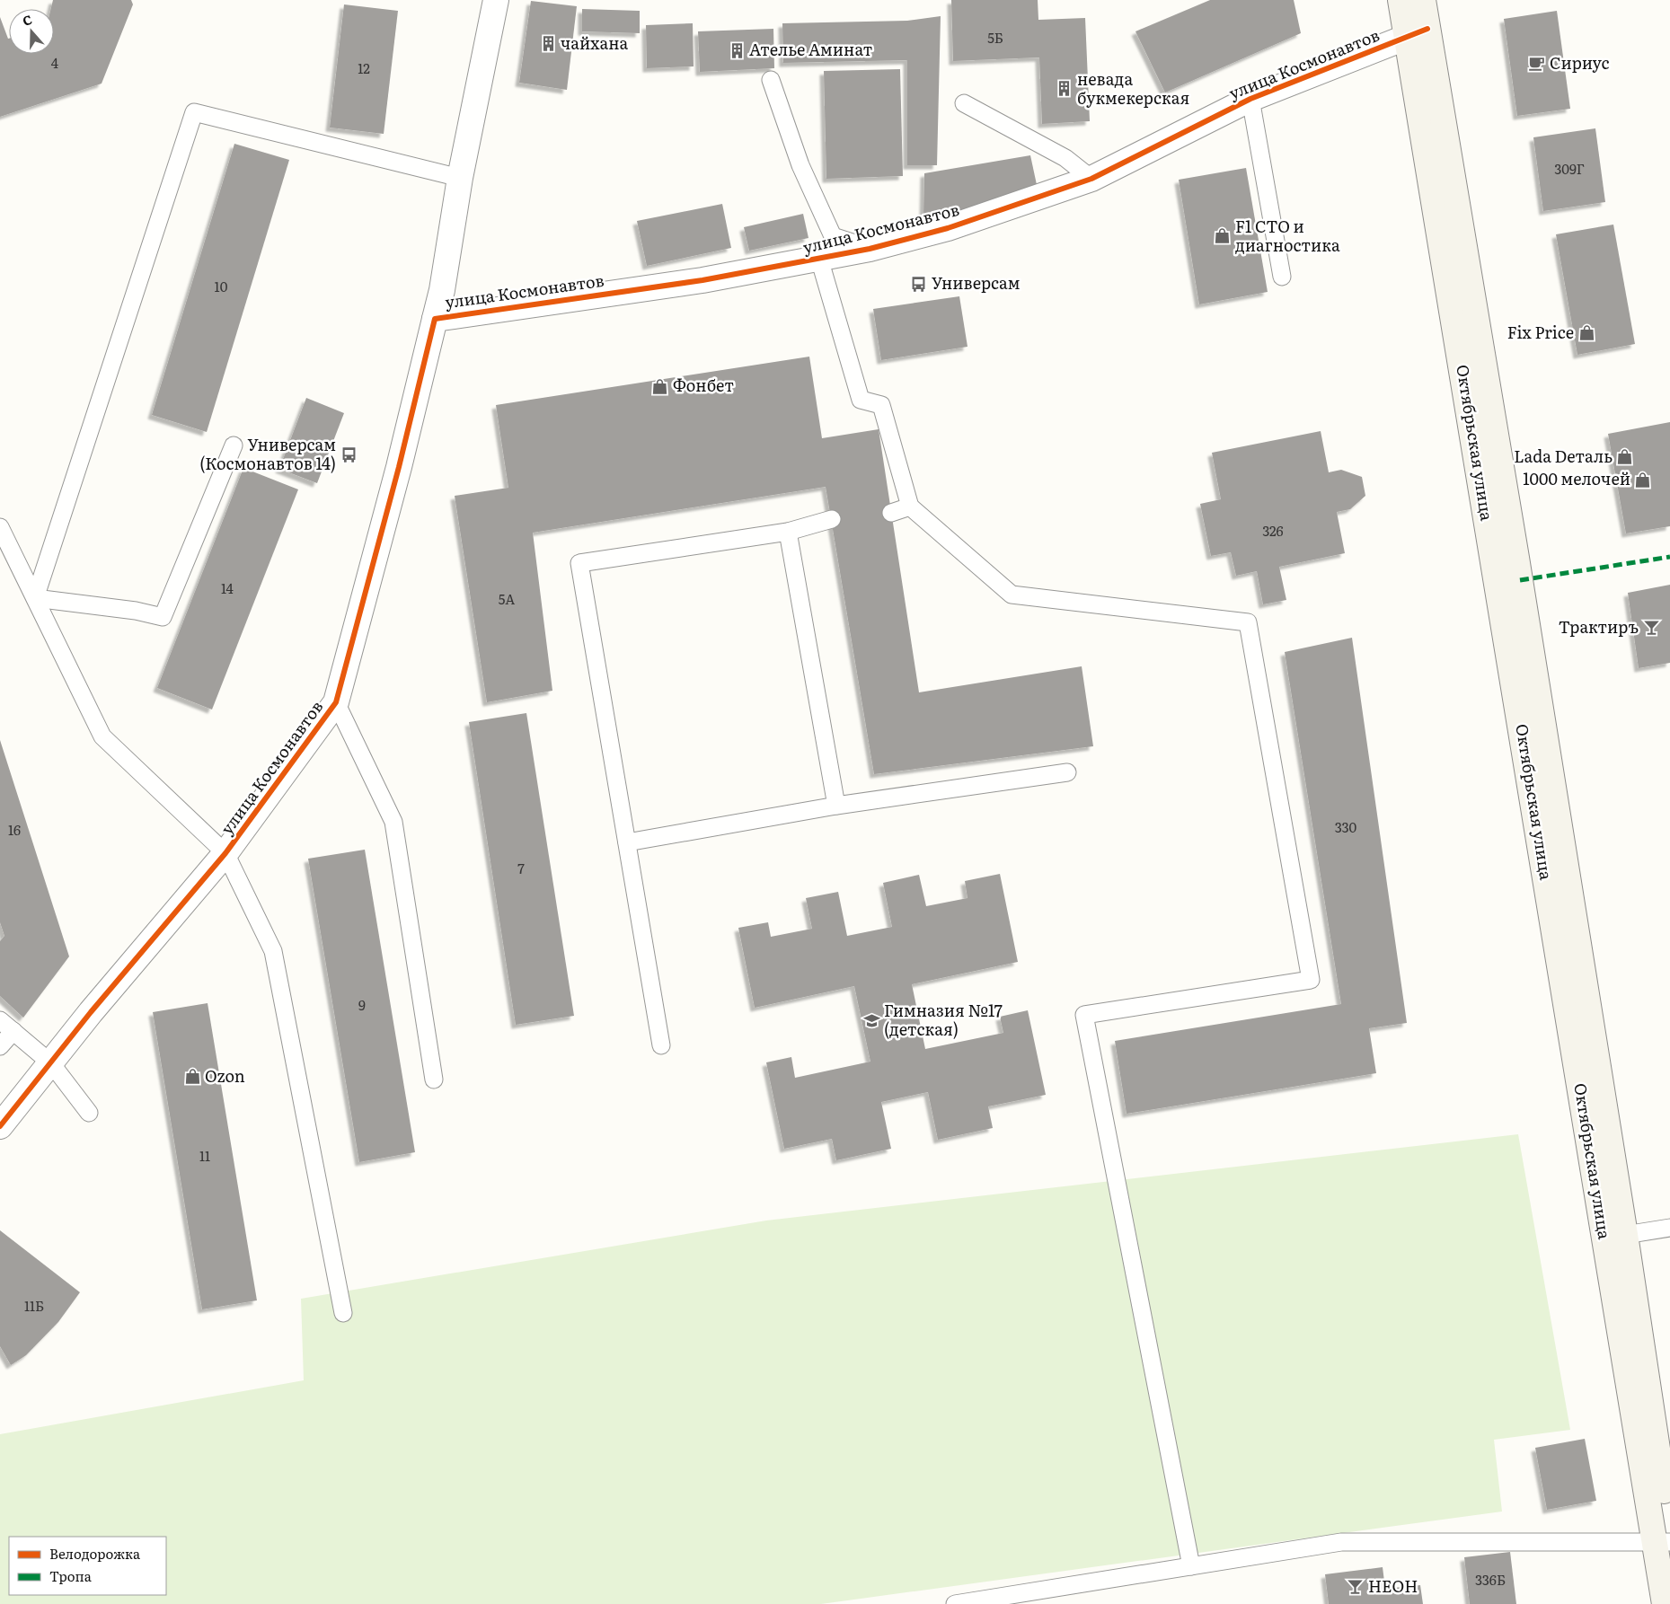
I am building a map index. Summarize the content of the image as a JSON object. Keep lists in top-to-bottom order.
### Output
{
  "streets": {
    "main road": ["Октябрьская улица"],
    "street": ["улица Космонавтов"]
  },
  "crossings": [
    ["улица Космонавтов", "Октябрьская улица"]
  ],
  "places": {
    "building": ["чайхана", "Ателье Аминат", "невада букмекерская"],
    "cafe": ["Сириус"],
    "shop": [
      "F1 СТО и диагностика",
      "Fix Price",
      "Фонбет",
      "Lada Dеталь",
      "1000 мелочей",
      "Ozon"
    ],
    "bus stop": ["Универсам", "Универсам (Космонавтов 14)"],
    "bar": ["Трактиръ", "НЕОН"],
    "school or university": ["Гимназия №17 (детская)"]
  },
  "house_numbers": [
    "5Б",
    "4",
    "12",
    "309Г",
    "10",
    "326",
    "14",
    "5А",
    "330",
    "16",
    "7",
    "9",
    "11",
    "11Б",
    "336Б"
  ],
  "legend": ["Велодорожка", "Тропа"],
  "north": "top"
}
